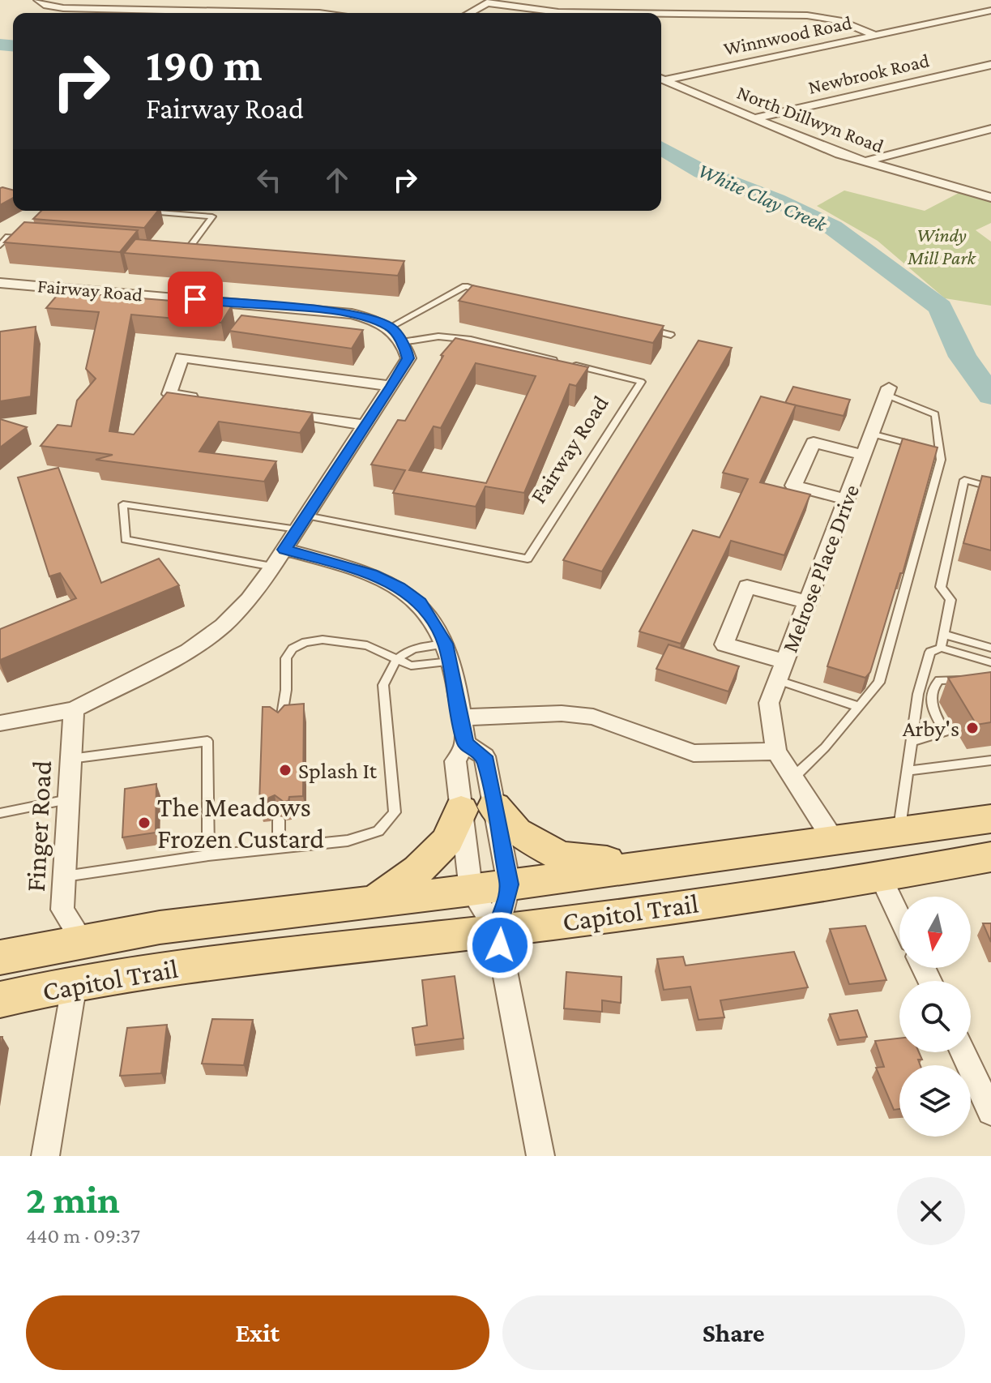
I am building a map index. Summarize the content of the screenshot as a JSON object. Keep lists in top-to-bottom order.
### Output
{
  "streets": {
    "main road": ["Capitol Trail"],
    "street": [
      "Winnwood Road",
      "Newbrook Road",
      "North Dillwyn Road",
      "Fairway Road",
      "Melrose Place Drive",
      "Finger Road"
    ]
  },
  "crossings": [
    ["Winnwood Road", "North Dillwyn Road"],
    ["Newbrook Road", "North Dillwyn Road"],
    ["Melrose Place Drive", "Capitol Trail"],
    ["Finger Road", "Capitol Trail"]
  ],
  "water": ["White Clay Creek"],
  "parks": ["Windy Mill Park"],
  "places": ["Arby's", "Splash It", "The Meadows Frozen Custard"],
  "north": "bottom",
  "page": {
    "turn": ["190 m", "Fairway Road"],
    "heading": ["2 min", "440 m · 09:37"],
    "buttons": ["Exit", "Share"]
  }
}
